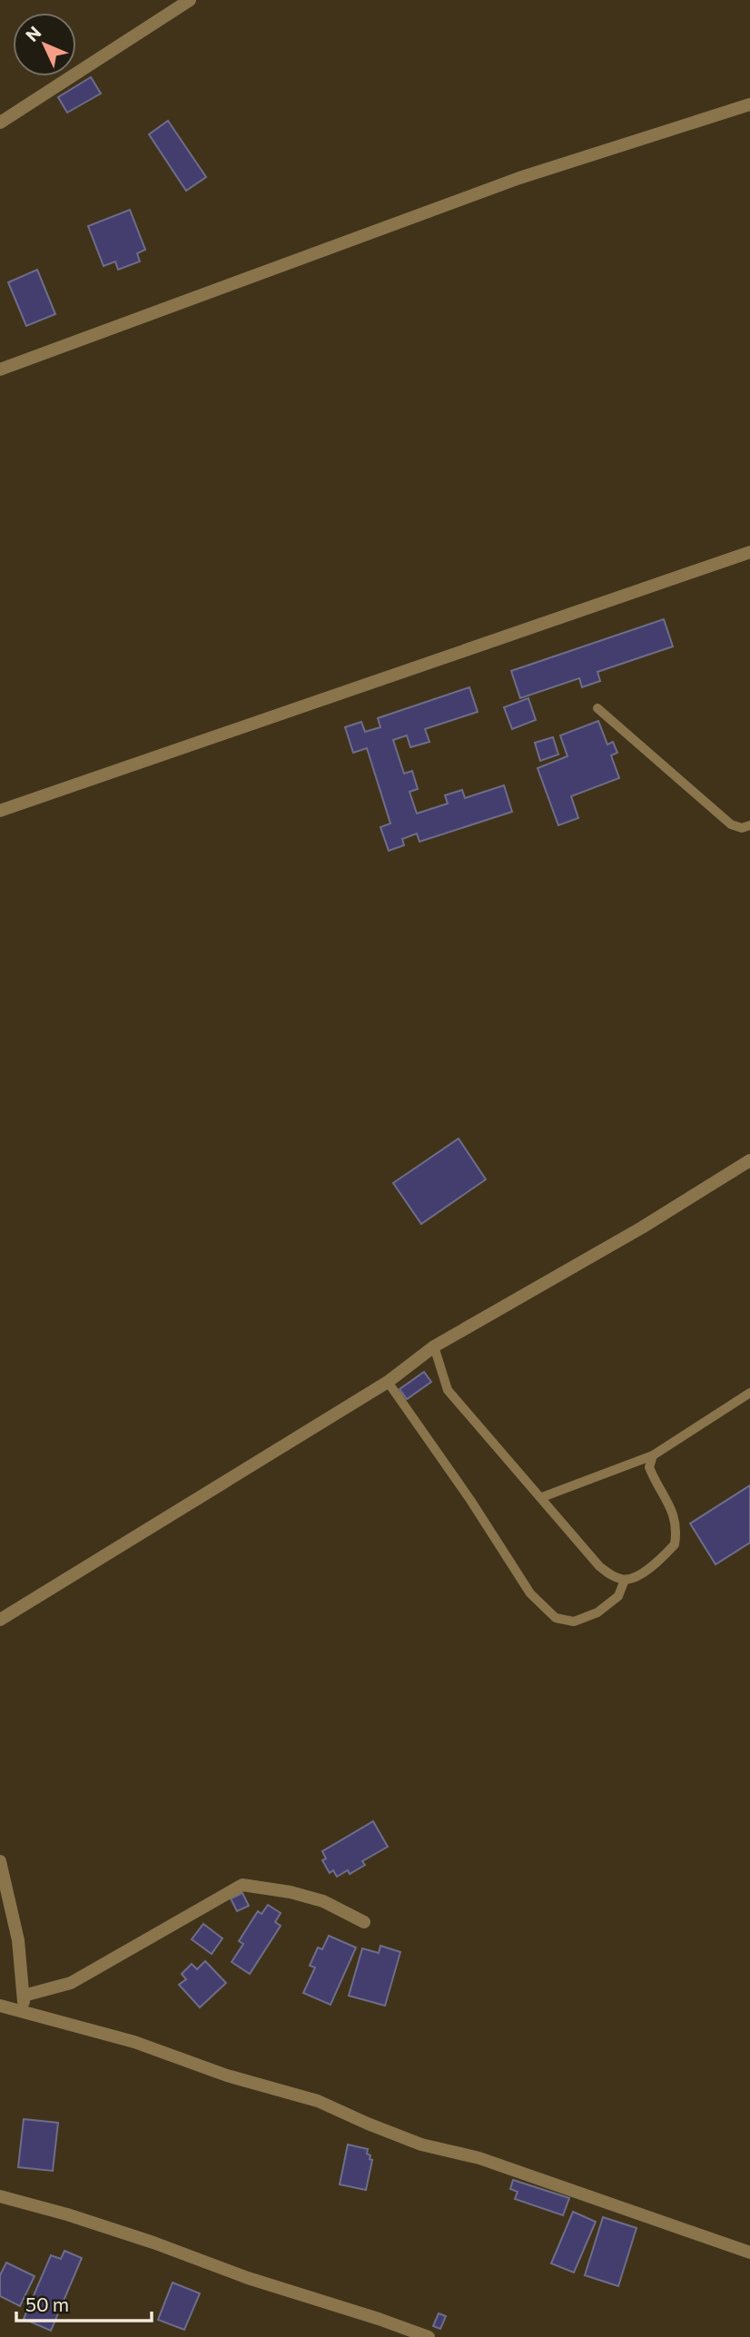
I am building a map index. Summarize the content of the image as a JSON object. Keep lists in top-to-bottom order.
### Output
{
  "scale_bar": "50 m",
  "north": "top left"
}
